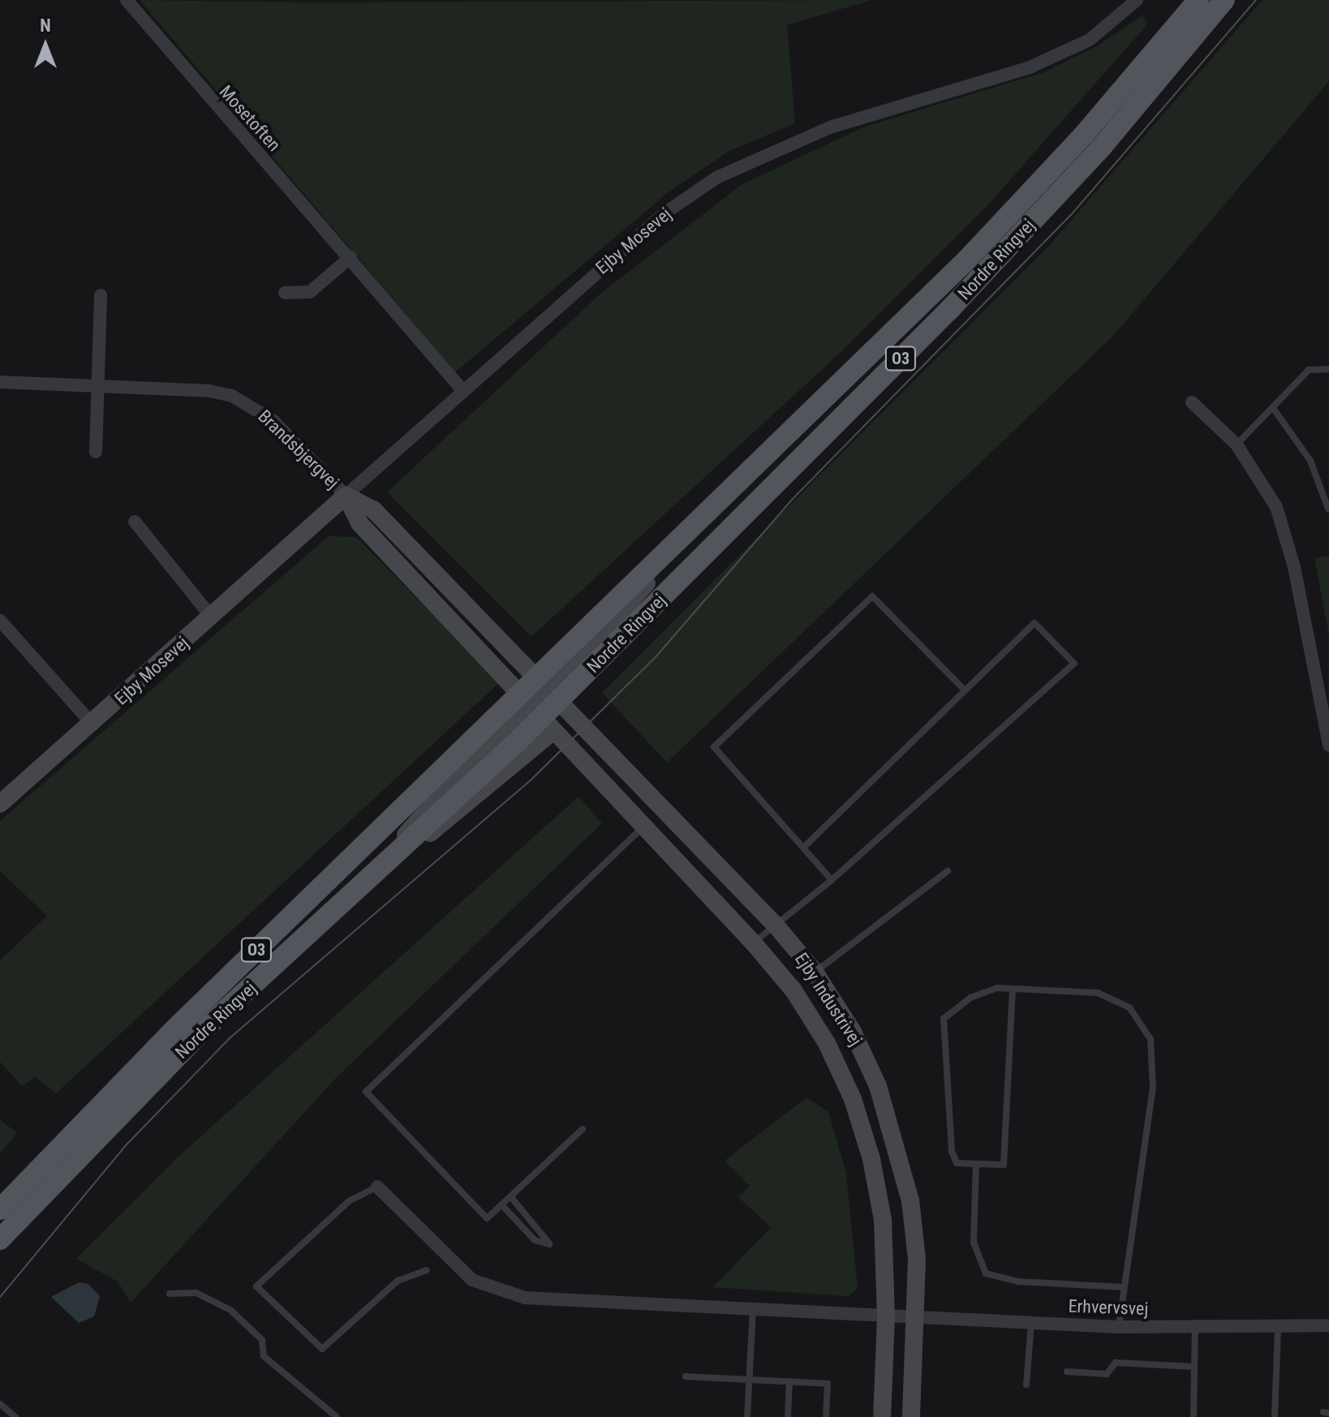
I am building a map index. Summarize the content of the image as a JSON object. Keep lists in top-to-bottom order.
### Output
{
  "streets": {
    "main road": ["Nordre Ringvej", "O3"],
    "street": [
      "Mosetoften",
      "Ejby Mosevej",
      "Brandsbjergvej",
      "Ejby Industrivej",
      "Erhvervsvej"
    ]
  },
  "crossings": [
    ["Mosetoften", "Ejby Mosevej"],
    ["Ejby Mosevej", "Brandsbjergvej"],
    ["Nordre Ringvej", "Brandsbjergvej"],
    ["Nordre Ringvej", "Ejby Industrivej"],
    ["Brandsbjergvej", "Ejby Industrivej"],
    ["Ejby Industrivej", "Erhvervsvej"]
  ],
  "north": "top"
}
